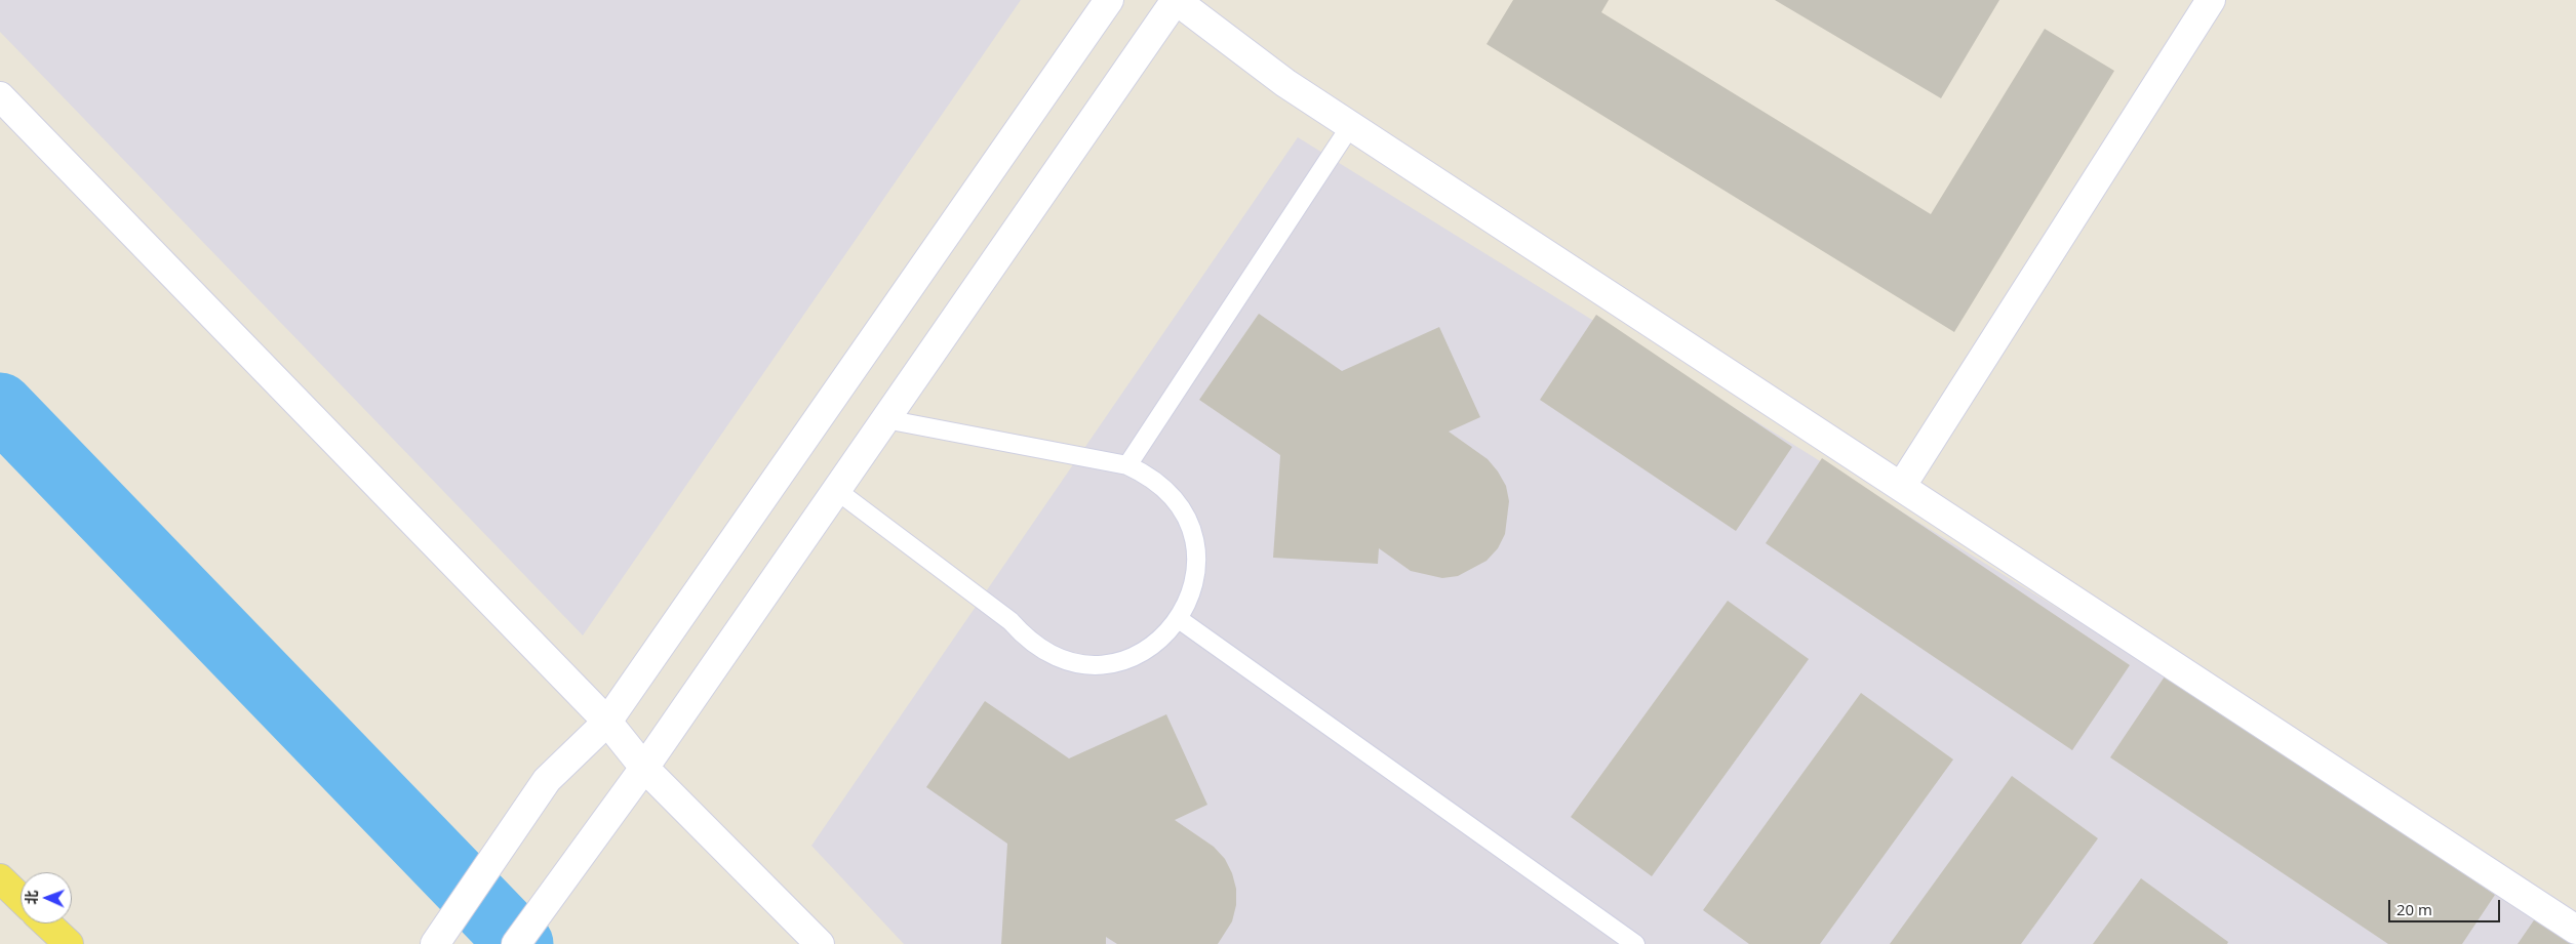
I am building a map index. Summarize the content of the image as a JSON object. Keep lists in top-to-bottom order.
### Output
{
  "scale_bar": "20 m",
  "north": "left"
}
